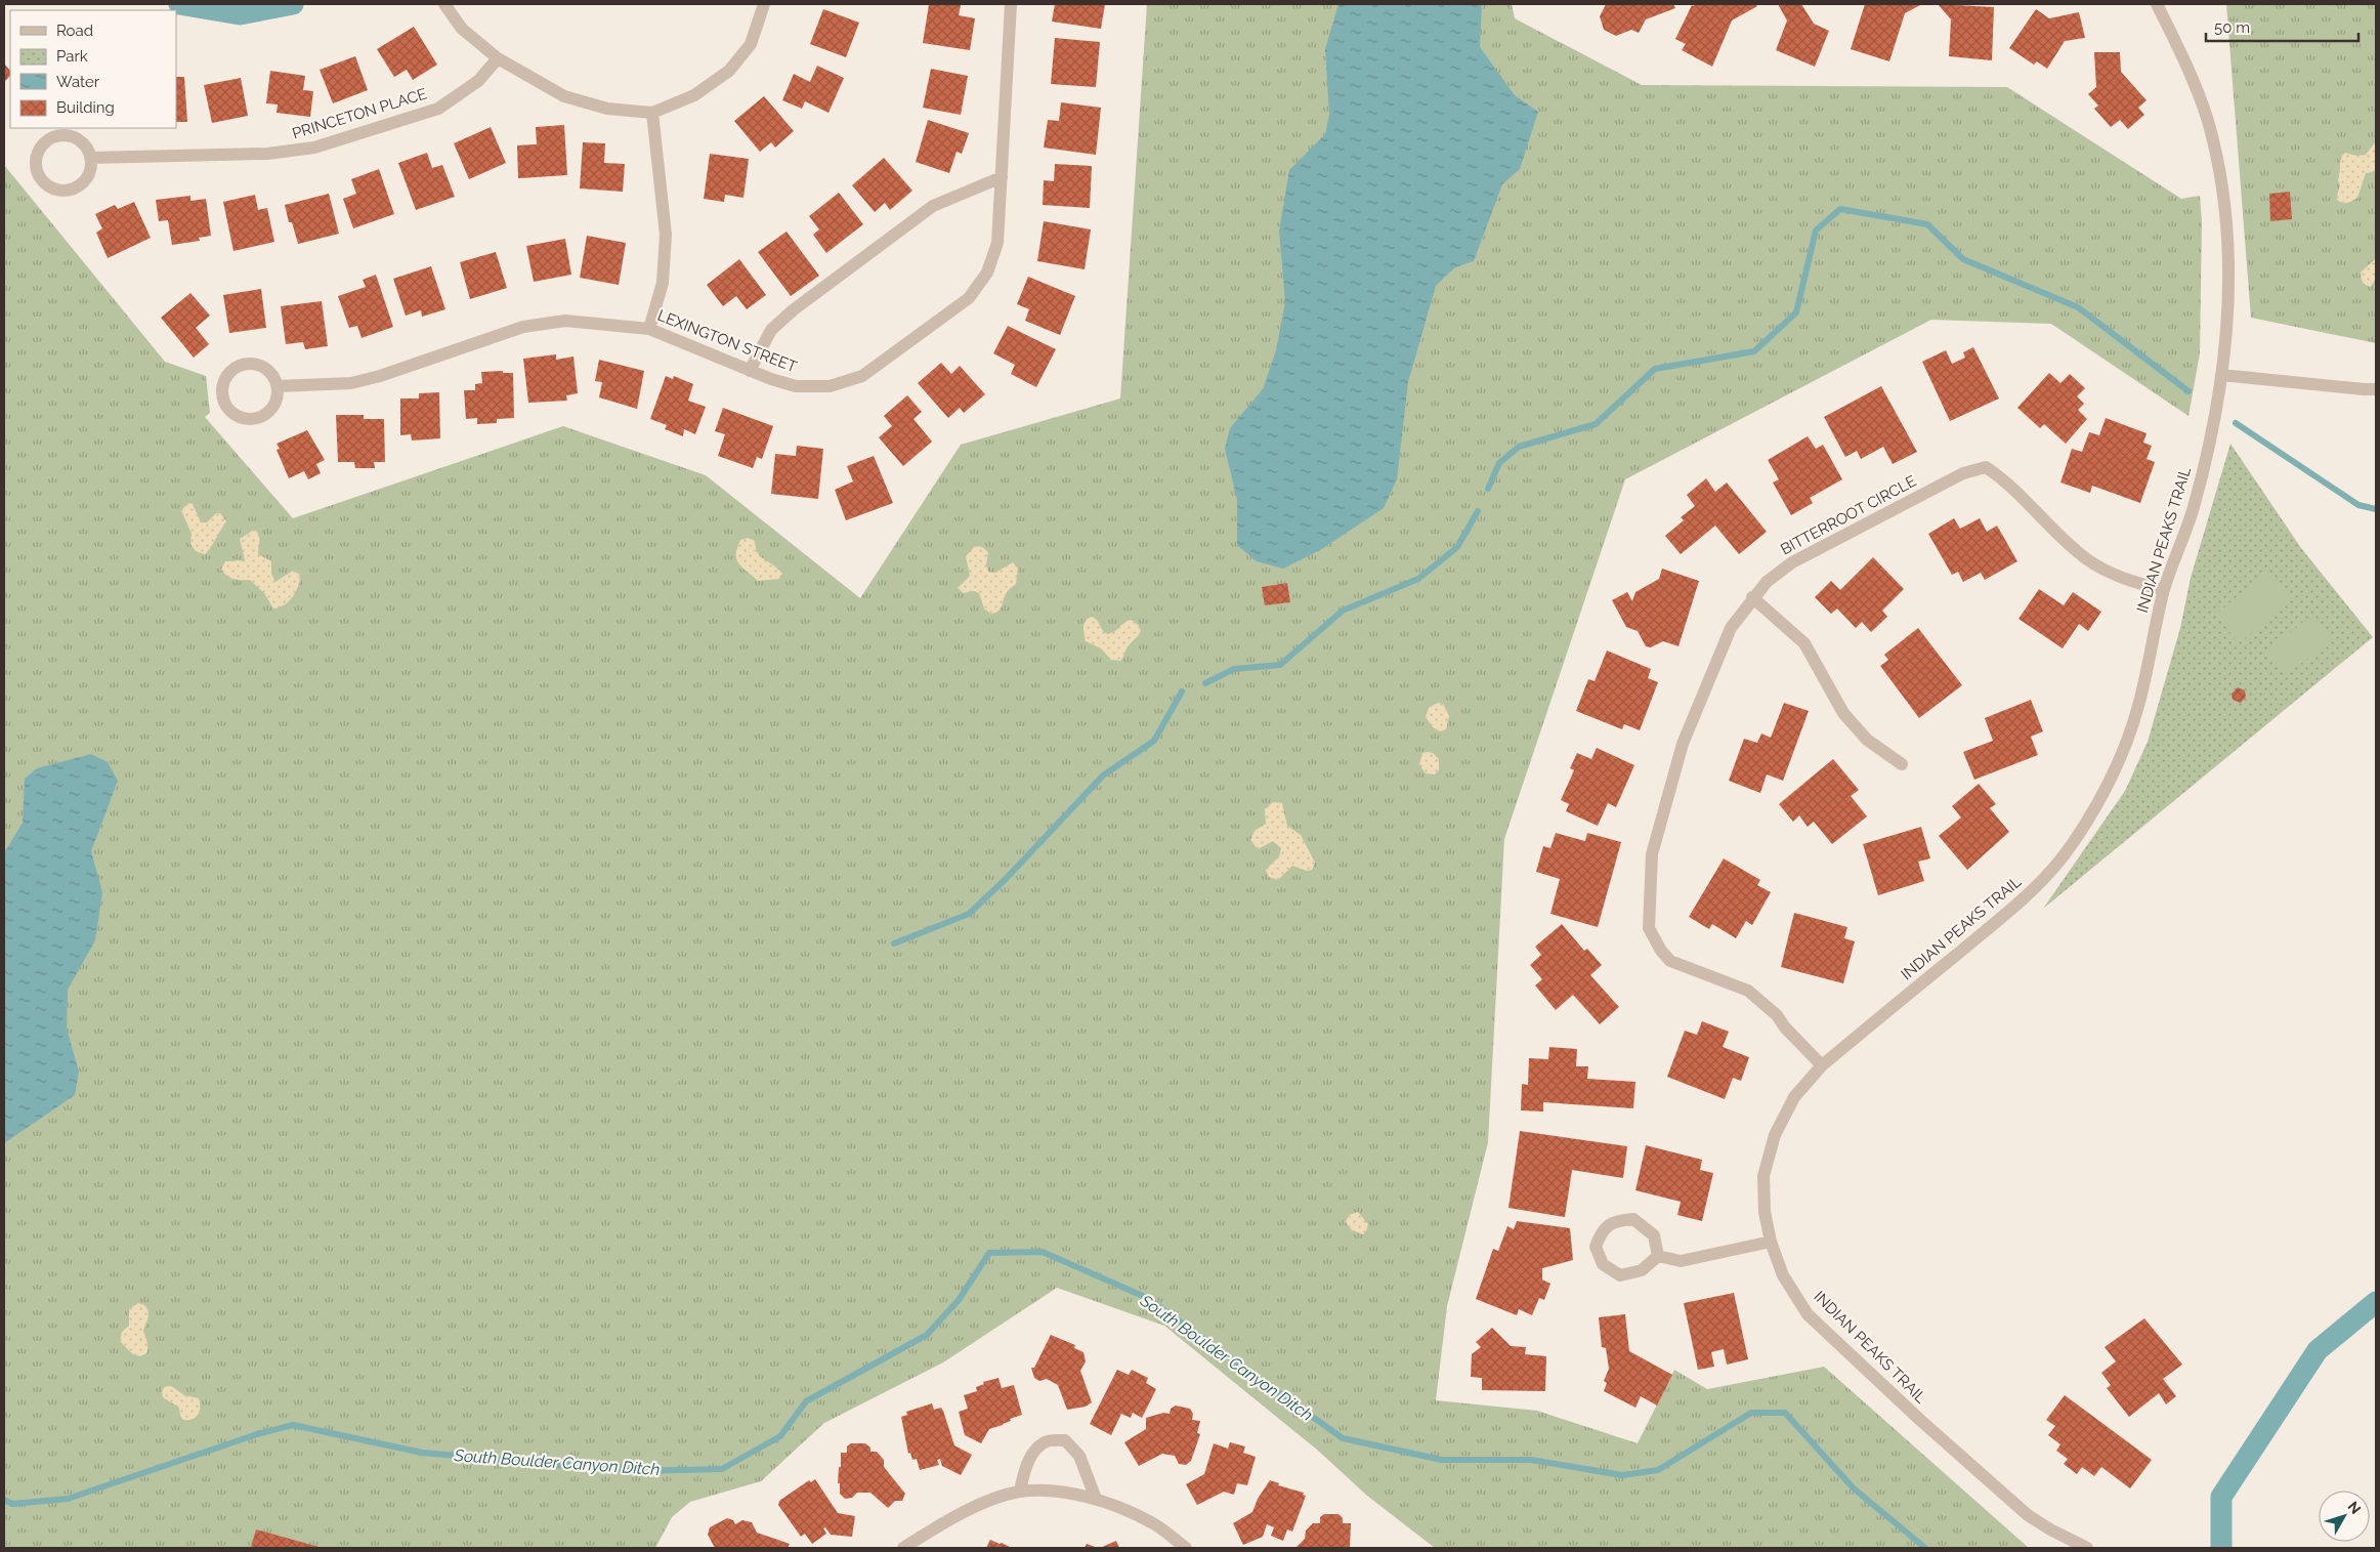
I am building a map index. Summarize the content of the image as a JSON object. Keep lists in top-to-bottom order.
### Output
{
  "streets": {
    "street": [
      "PRINCETON PLACE",
      "LEXINGTON STREET",
      "BITTERROOT CIRCLE",
      "INDIAN PEAKS TRAIL"
    ]
  },
  "crossings": [
    ["BITTERROOT CIRCLE", "INDIAN PEAKS TRAIL"]
  ],
  "water": ["South Boulder Canyon Ditch"],
  "legend": [
    "Road",
    "Park",
    "Water",
    "Building"
  ],
  "scale_bar": "50 m",
  "north": "top right"
}
